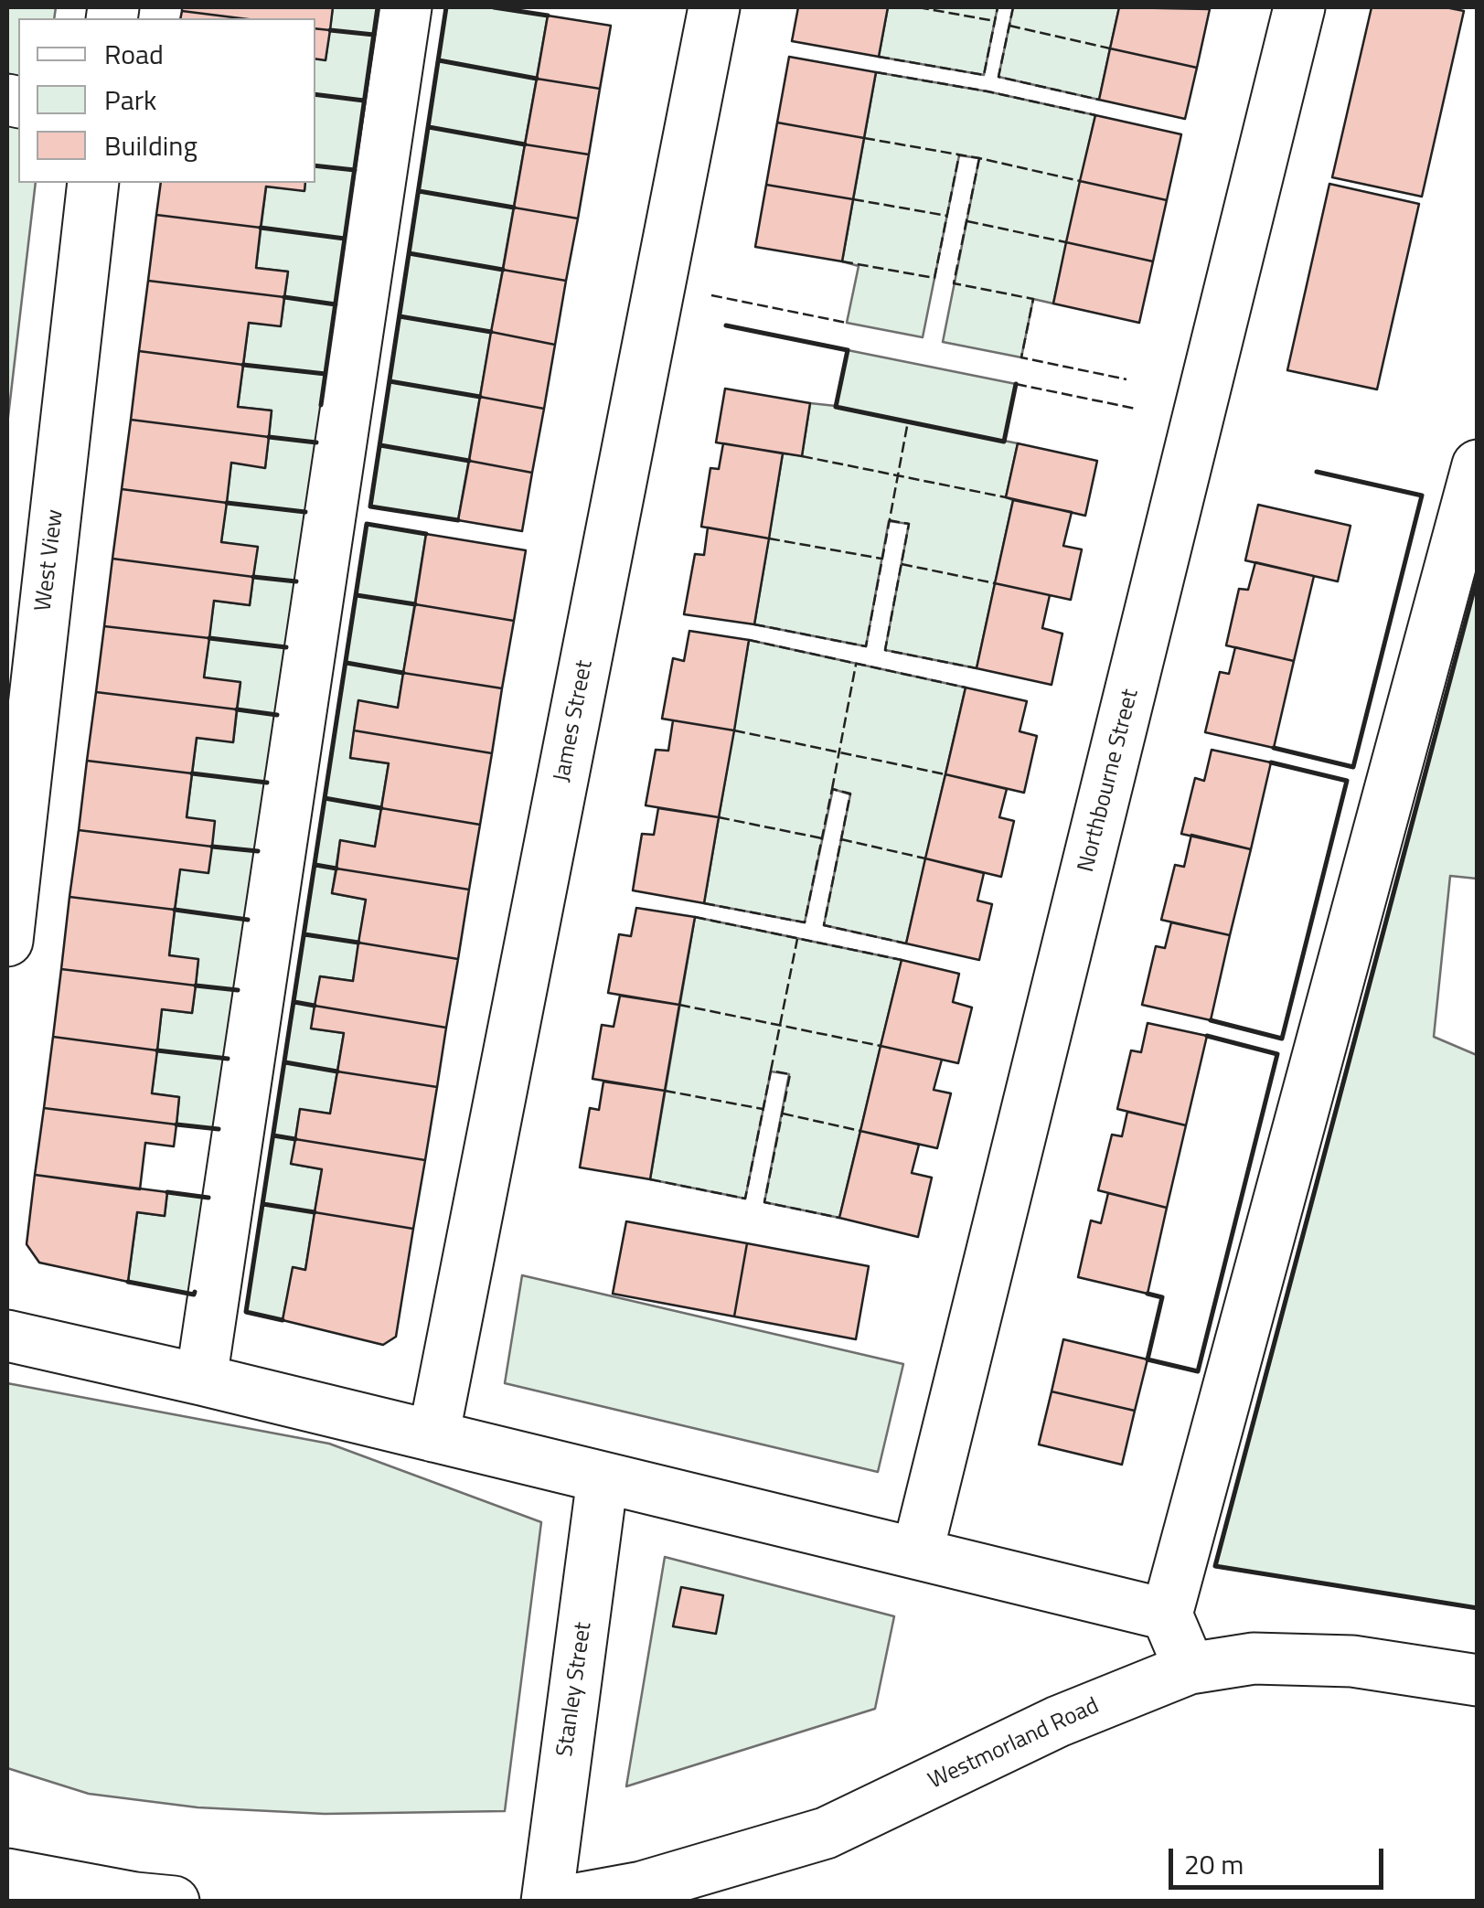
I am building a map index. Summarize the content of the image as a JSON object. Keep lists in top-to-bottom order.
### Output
{
  "streets": {
    "street": [
      "West View",
      "James Street",
      "Northbourne Street",
      "Stanley Street",
      "Westmorland Road"
    ]
  },
  "legend": ["Road", "Park", "Building"],
  "scale_bar": "20 m"
}
